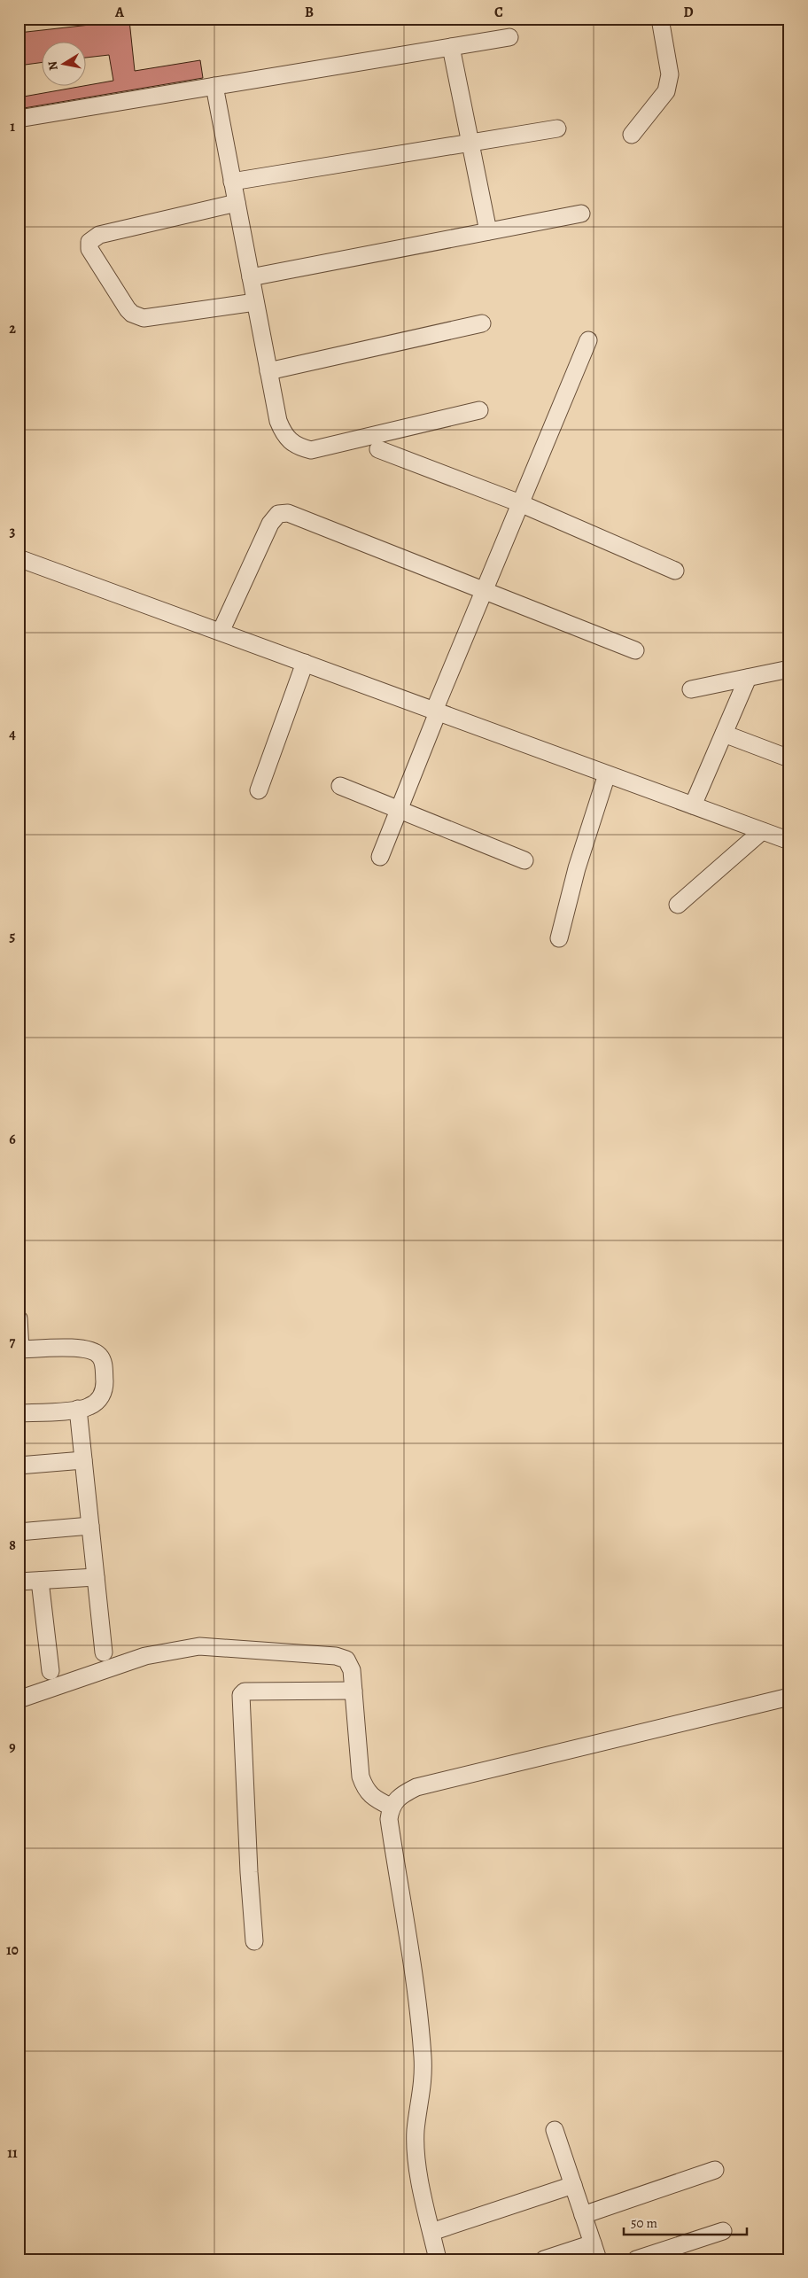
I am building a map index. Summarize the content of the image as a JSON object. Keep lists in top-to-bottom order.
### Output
{
  "scale_bar": "50 m",
  "north": "left",
  "grid": {
    "columns": [
      "A",
      "B",
      "C",
      "D"
    ],
    "rows": [
      "1",
      "2",
      "3",
      "4",
      "5",
      "6",
      "7",
      "8",
      "9",
      "10",
      "11"
    ]
  }
}
